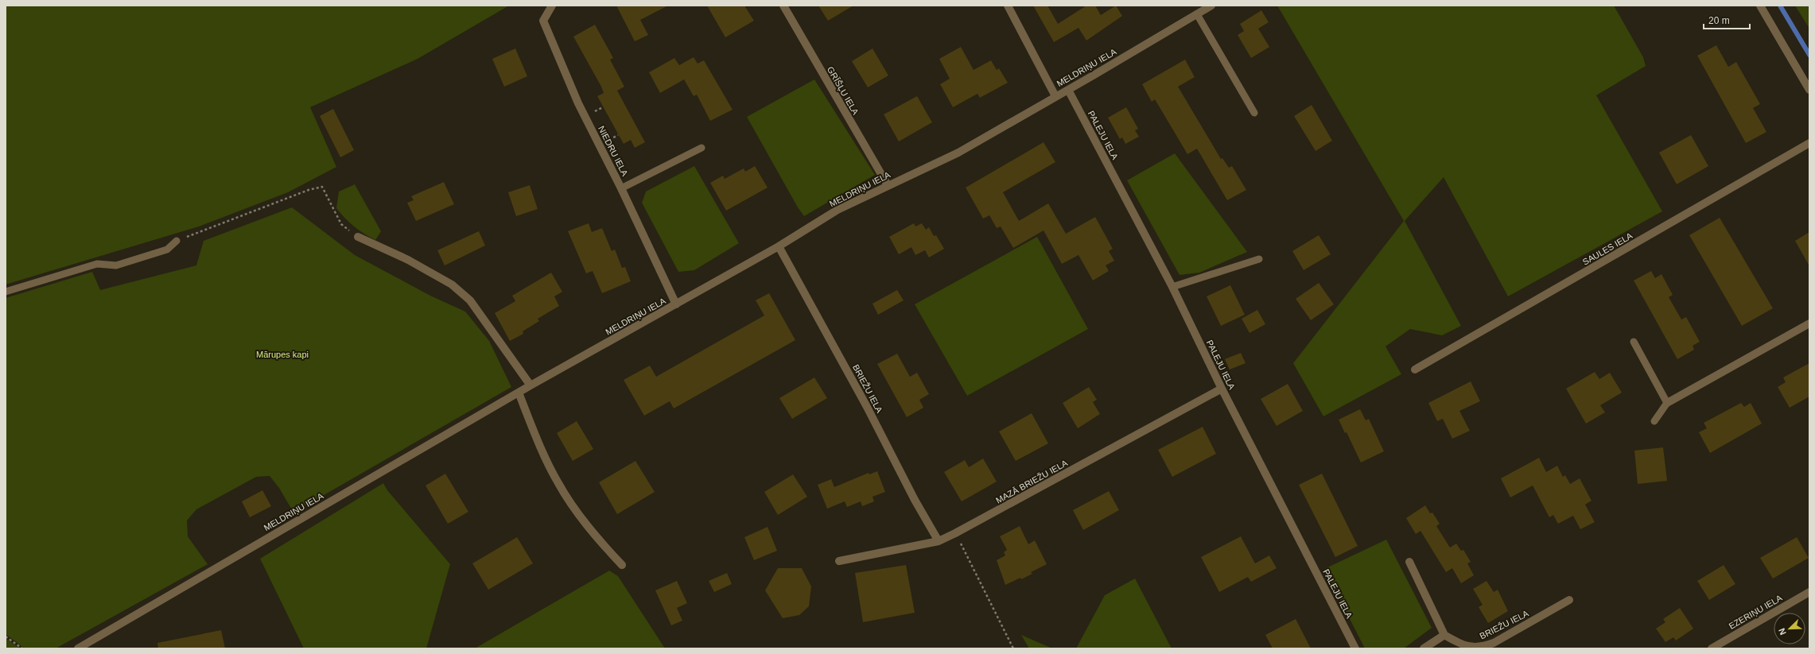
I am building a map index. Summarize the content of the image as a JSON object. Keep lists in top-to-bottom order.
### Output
{
  "streets": {
    "street": [
      "MELDRIŅU IELA",
      "GRĪŠĻU IELA",
      "PALEJU IELA",
      "NIEDRU IELA",
      "SAULES IELA",
      "BRIEŽU IELA",
      "MAZĀ BRIEŽU IELA",
      "EZERIŅU IELA"
    ]
  },
  "crossings": [
    ["MELDRIŅU IELA", "GRĪŠĻU IELA"],
    ["MELDRIŅU IELA", "PALEJU IELA"],
    ["MELDRIŅU IELA", "NIEDRU IELA"],
    ["MELDRIŅU IELA", "BRIEŽU IELA"],
    ["PALEJU IELA", "MAZĀ BRIEŽU IELA"],
    ["BRIEŽU IELA", "MAZĀ BRIEŽU IELA"]
  ],
  "parks": ["Mārupes kapi"],
  "scale_bar": "20 m",
  "north": "bottom left"
}
